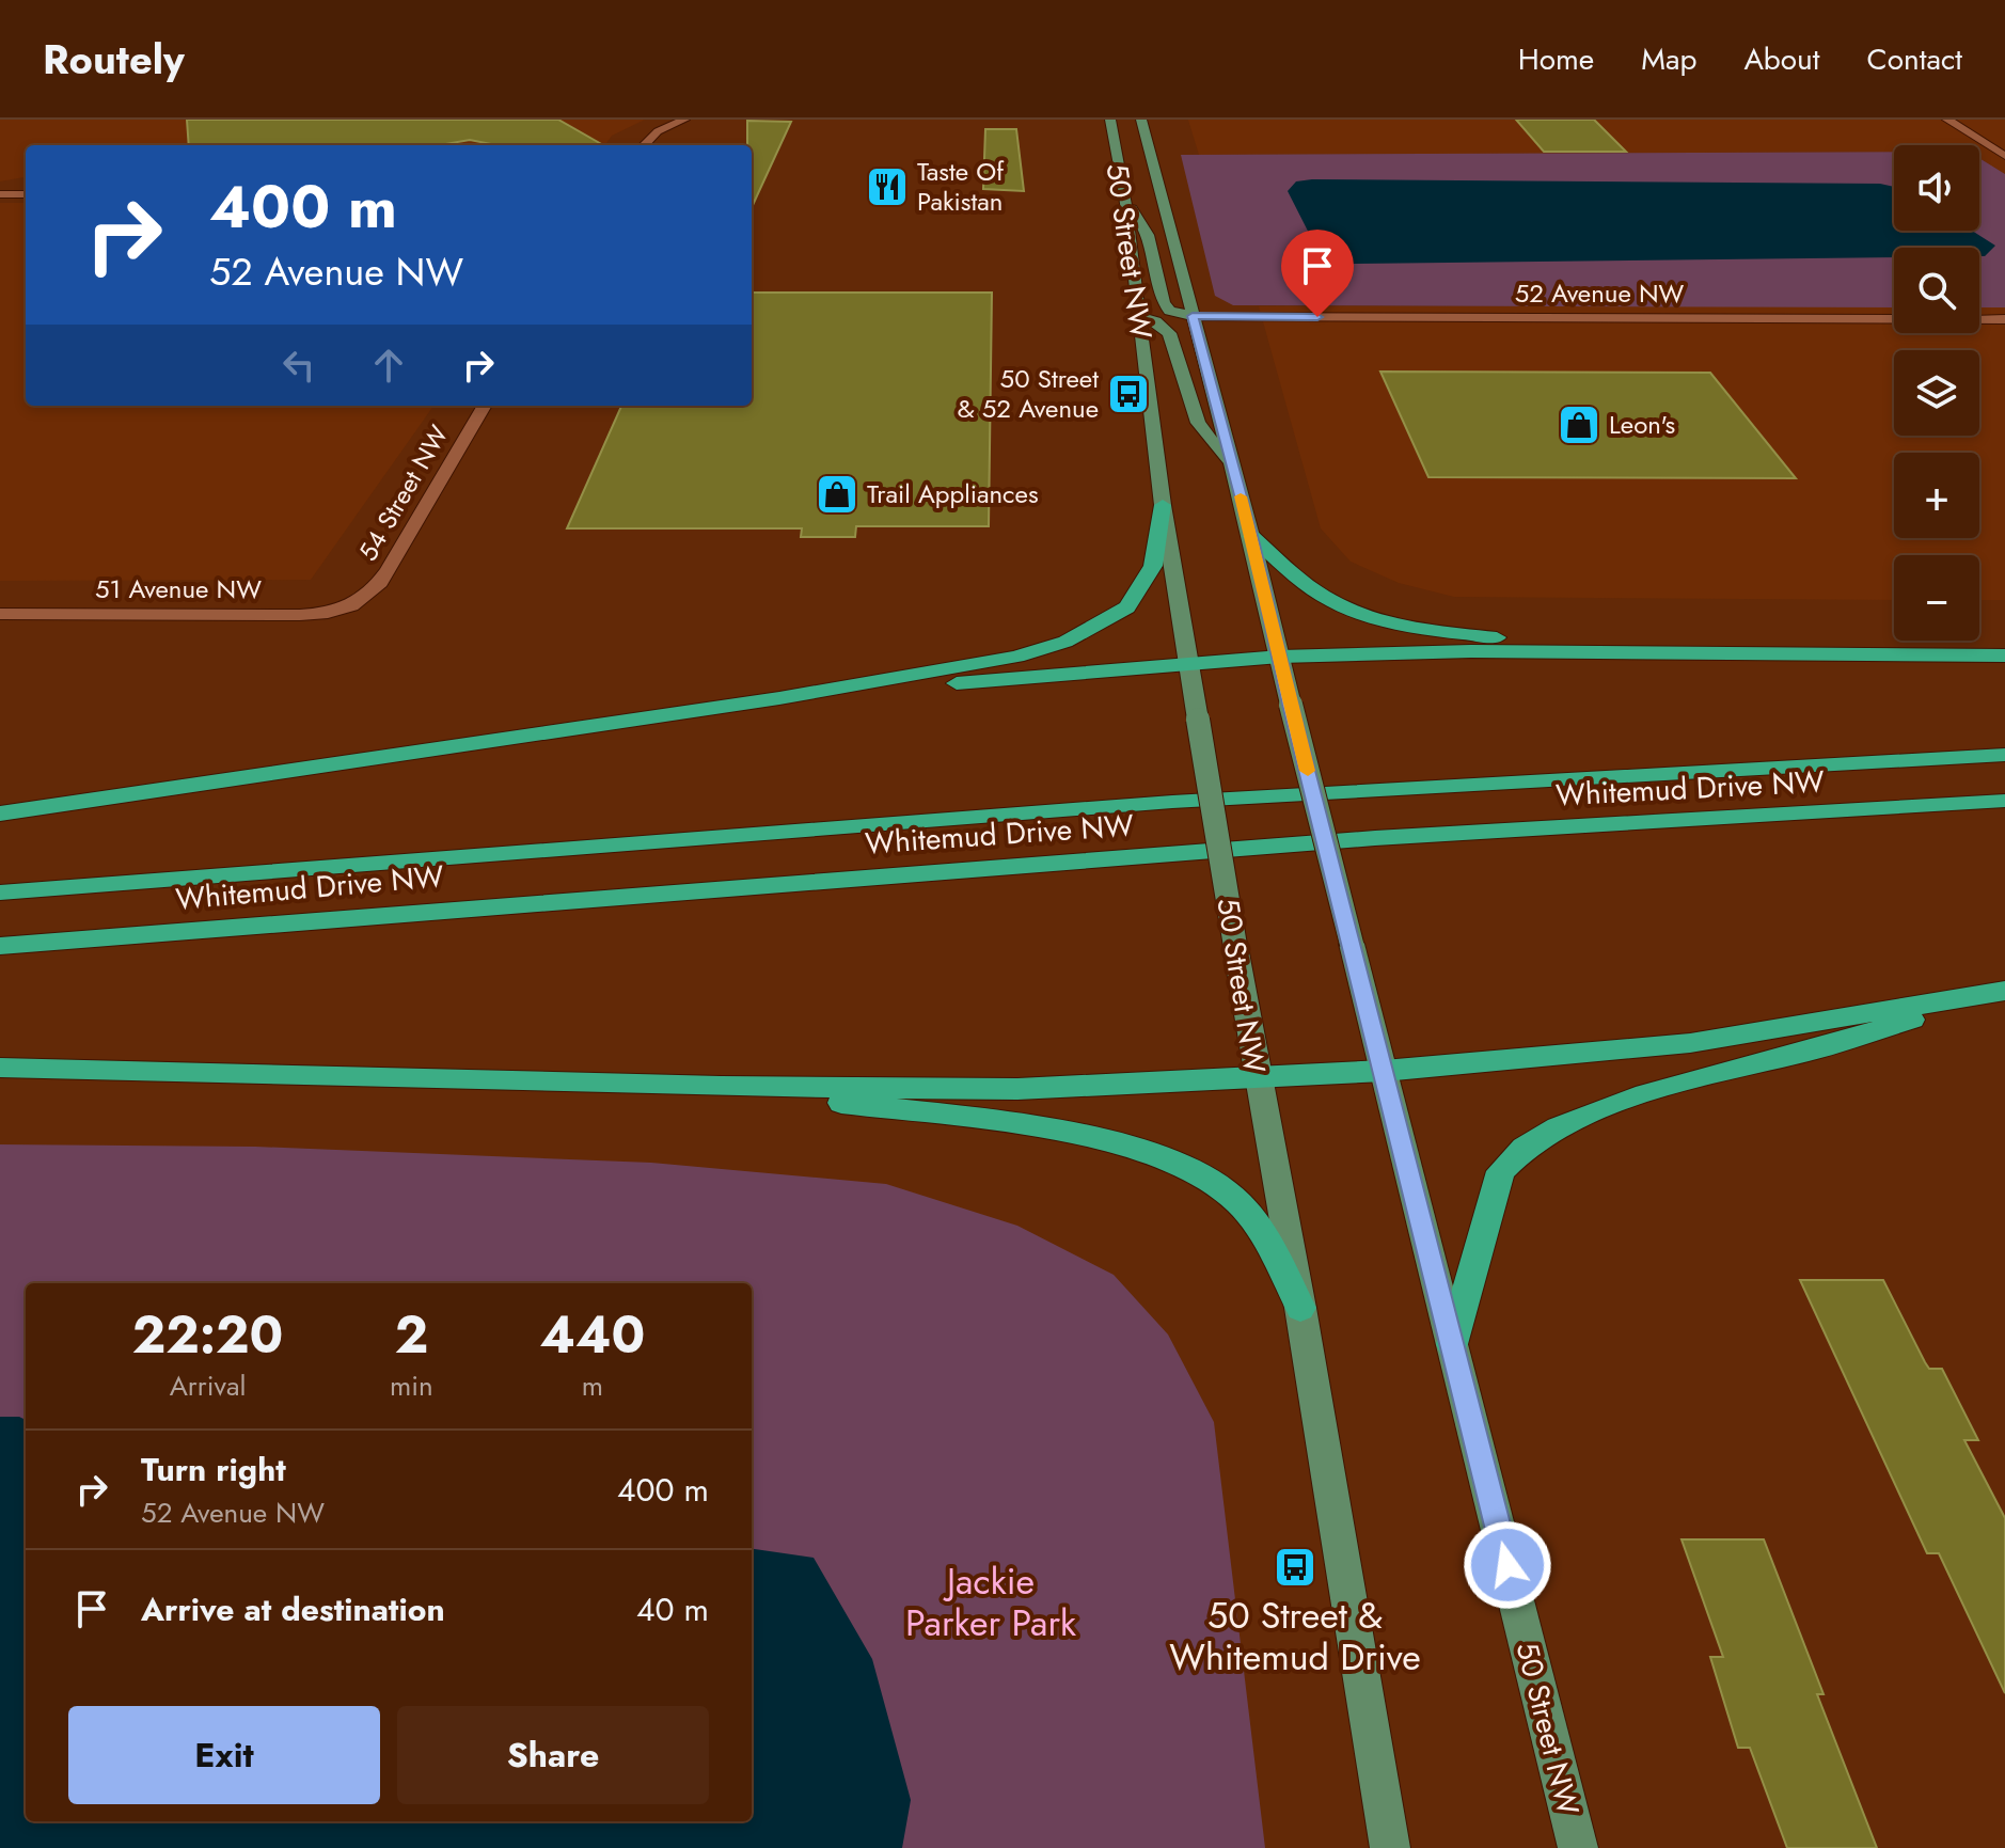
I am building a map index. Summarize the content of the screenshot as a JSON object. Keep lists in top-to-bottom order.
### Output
{
  "streets": {
    "highway": ["Whitemud Drive NW"],
    "main road": ["50 Street NW"],
    "street": ["52 Avenue NW", "54 Street NW", "51 Avenue NW"]
  },
  "crossings": [
    ["50 Street NW", "52 Avenue NW"],
    ["54 Street NW", "51 Avenue NW"]
  ],
  "parks": ["Jackie Parker Park"],
  "places": {
    "restaurant": ["Taste Of Pakistan"],
    "bus stop": ["50 Street & 52 Avenue", "50 Street & Whitemud Drive"],
    "shop": ["Leon's", "Trail Appliances"]
  },
  "page": {
    "header": "Routely",
    "nav": [
      "Home",
      "Map",
      "About",
      "Contact"
    ],
    "map_buttons": ["+", "−"],
    "turn": ["400 m", "52 Avenue NW"],
    "eta": [
      "22:20",
      "Arrival",
      "2",
      "min",
      "440",
      "m"
    ],
    "list": [
      {
        "name": "Turn right",
        "note": "52 Avenue NW",
        "value": "400 m"
      },
      {
        "name": "Arrive at destination",
        "value": "40 m"
      }
    ],
    "buttons": ["Exit", "Share"]
  }
}
